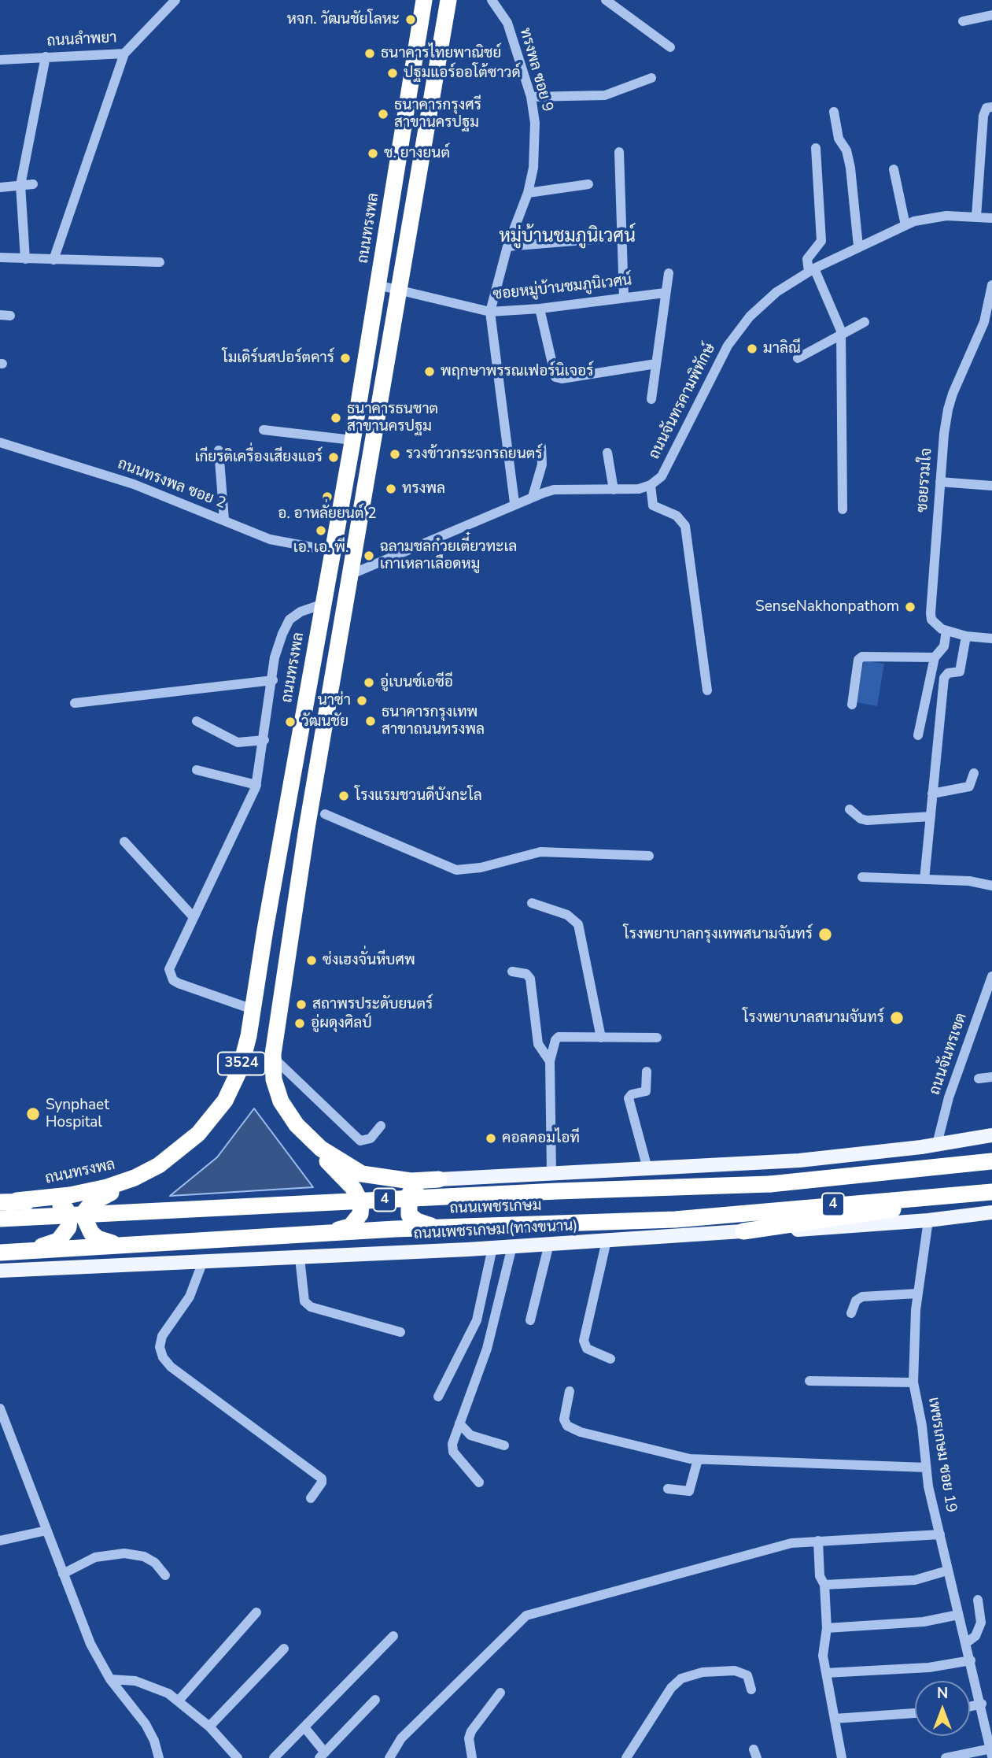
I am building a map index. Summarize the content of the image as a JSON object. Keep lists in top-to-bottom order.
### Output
{
  "streets": {
    "highway": [
      "ถนนทรงพล",
      "3524",
      "4",
      "ถนนเพชรเกษม"
    ],
    "main road": ["ถนนเพชรเกษม (ทางขนาน)"],
    "street": [
      "ถนนลำพยา",
      "ทรงพล ซอย 9",
      "ซอยหมู่บ้านชมภูนิเวศน์",
      "ถนนจันทรคามพิทักษ์",
      "ซอยรวมใจ",
      "ถนนทรงพล ซอย 2",
      "ถนนจันทรเขต",
      "เพชรเกษม ซอย 19"
    ]
  },
  "crossings": [
    ["ทรงพล ซอย 9", "ซอยหมู่บ้านชมภูนิเวศน์"],
    ["ถนนทรงพล", "ซอยหมู่บ้านชมภูนิเวศน์"],
    ["ถนนทรงพล", "ถนนทรงพล ซอย 2"],
    ["ซอยหมู่บ้านชมภูนิเวศน์", "3524"],
    ["ถนนเพชรเกษม (ทางขนาน)", "เพชรเกษม ซอย 19"]
  ],
  "districts": ["หมู่บ้านชมภูนิเวศน์"],
  "places": [
    "หจก. วัฒนชัยโลหะ",
    "ธนาคารไทยพาณิชย์",
    "ปฐมแอร์ออโต้ซาวด์",
    "ธนาคารกรุงศรี สาขานครปฐม",
    "ช. ยางยนต์",
    "มาลิณี",
    "โมเดิร์นสปอร์ตคาร์",
    "พฤกษาพรรณเฟอร์นิเจอร์",
    "ธนาคารธนชาต สาขานครปฐม",
    "รวงข้าวกระจกรถยนตร์",
    "เกียรติเครื่องเสียงแอร์",
    "ทรงพล",
    "อ. อาหลั่ยยนต์ 2",
    "เอ. เอ. พี.",
    "ฉลามชลก๋วยเตี๋ยวทะเล เกาเหลาเลือดหมู",
    "SenseNakhonpathom",
    "อู่เบนซ์เอซีอี",
    "นาซ่า",
    "ธนาคารกรุงเทพ สาขาถนนทรงพล",
    "วัฒนชัย",
    "โรงแรมชวนดีบังกะโล",
    "โรงพยาบาลกรุงเทพสนามจันทร์",
    "ซ่งเฮงจั่นหีบศพ",
    "สถาพรประดับยนตร์",
    "โรงพยาบาลสนามจันทร์",
    "อู่ผดุงศิลป์",
    "Synphaet Hospital",
    "คอลคอมไอที"
  ],
  "north": "top"
}
